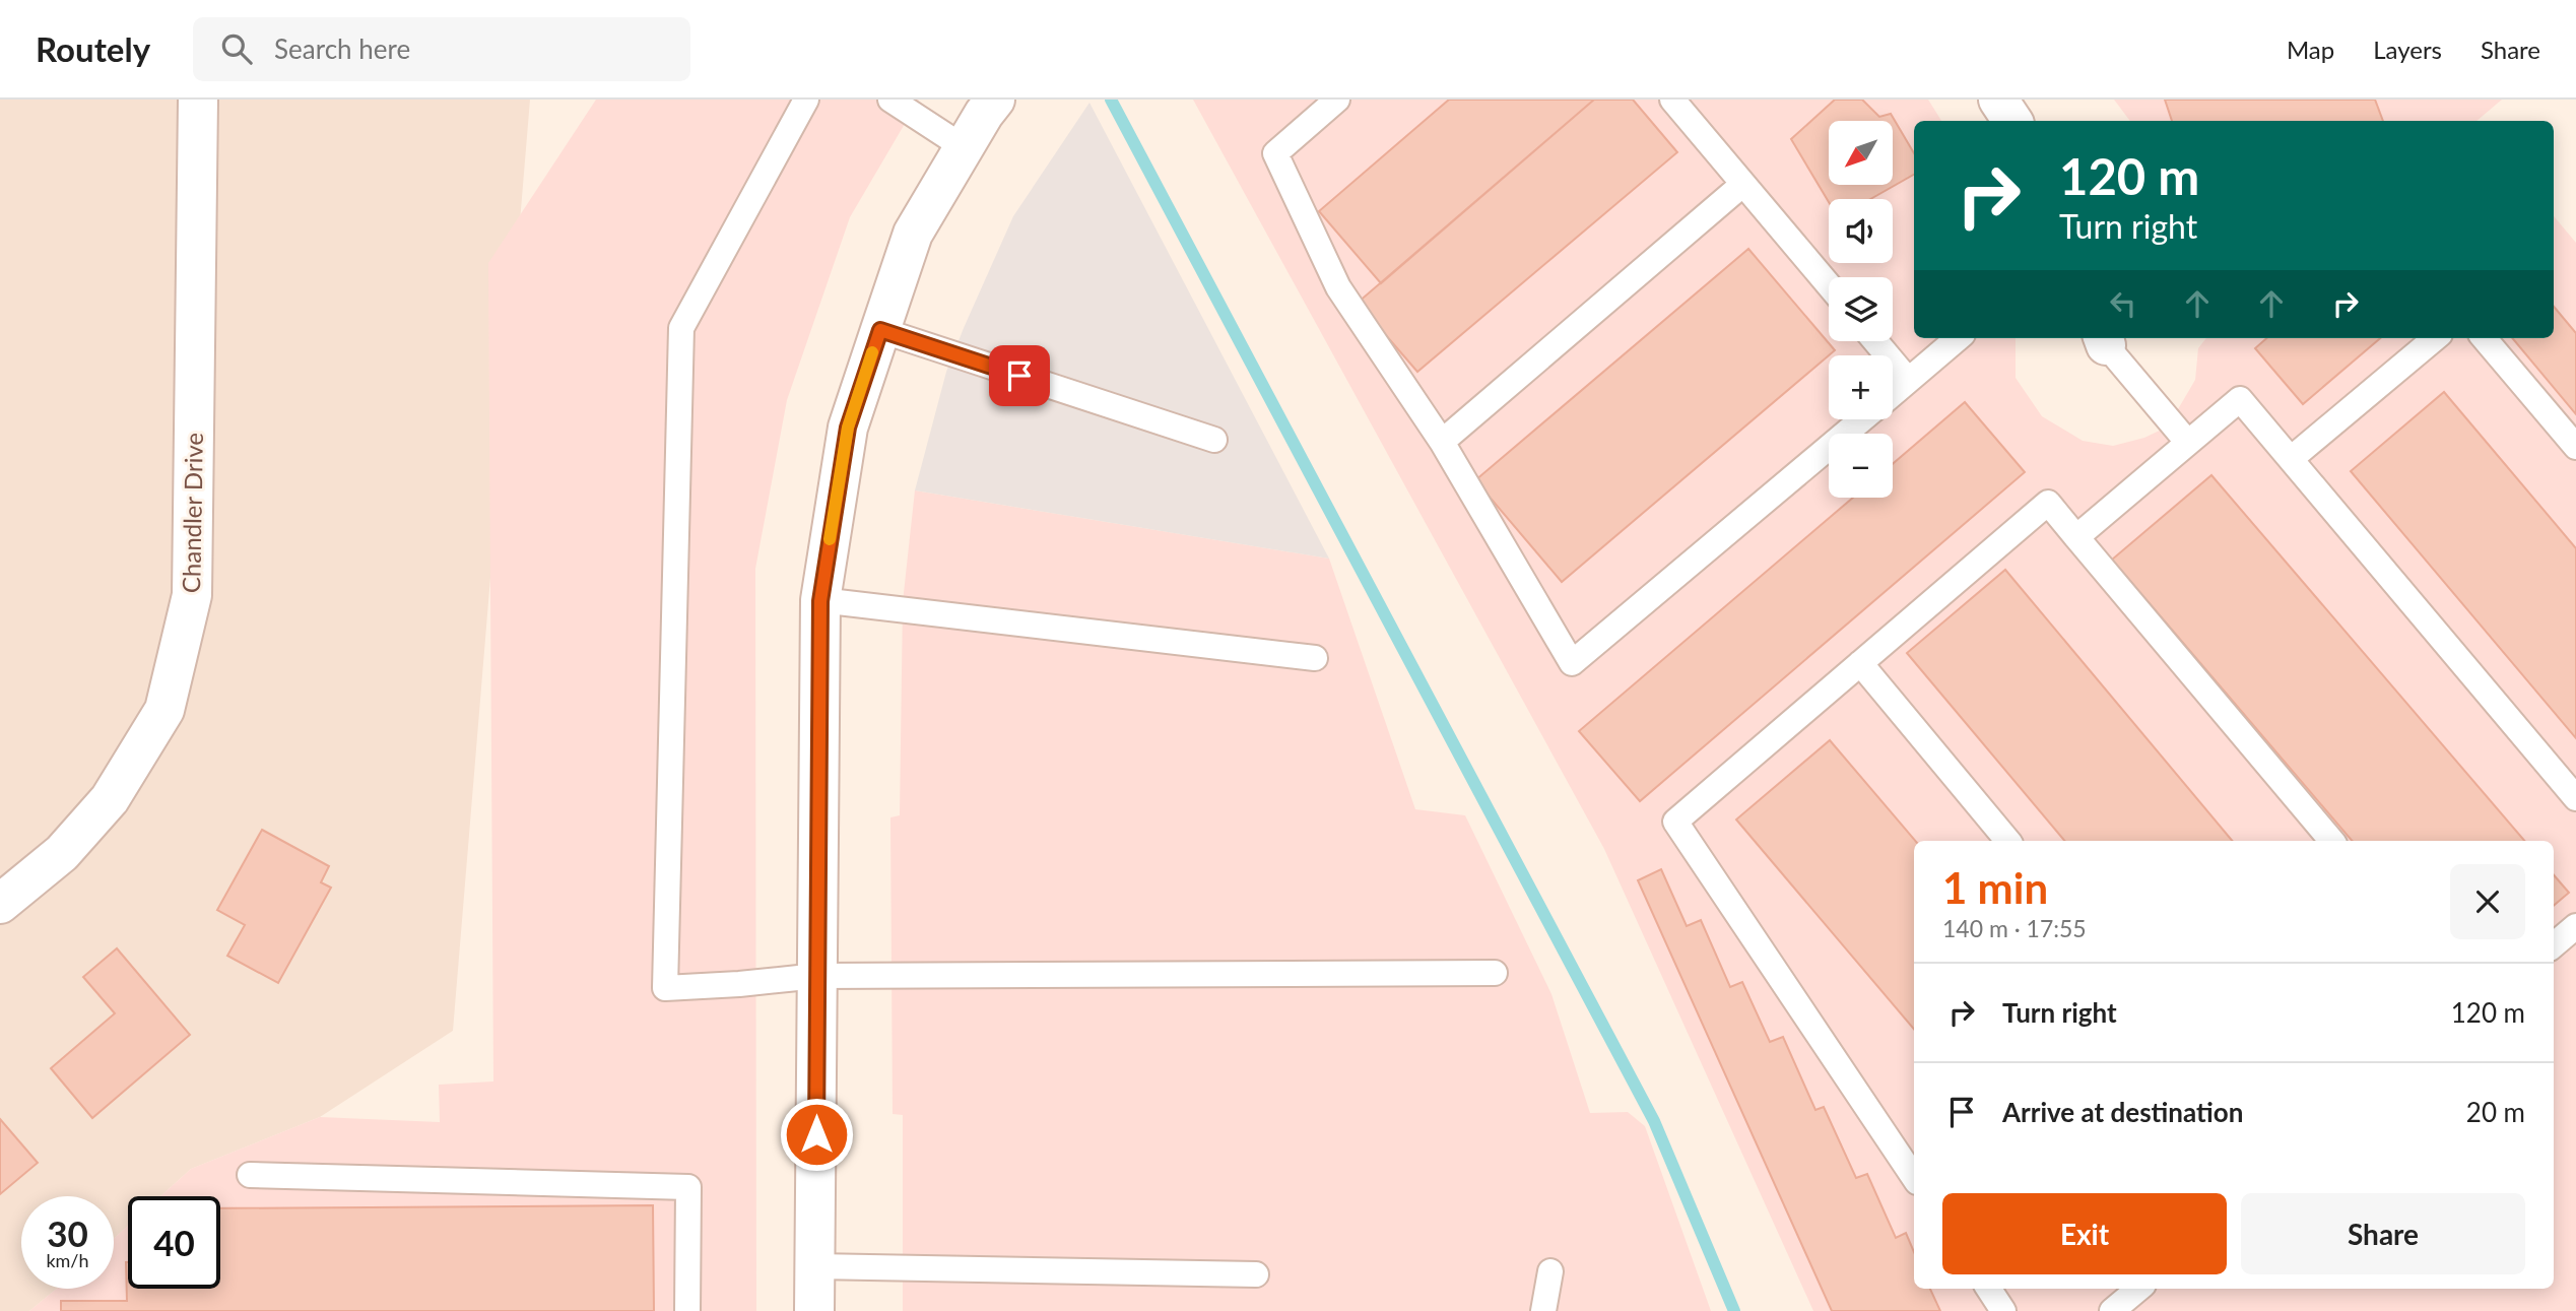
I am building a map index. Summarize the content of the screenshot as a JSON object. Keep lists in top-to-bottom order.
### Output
{
  "streets": {
    "street": ["Chandler Drive"]
  },
  "north": "bottom left",
  "page": {
    "header": "Routely",
    "search": "Search here",
    "nav": ["Map", "Layers", "Share"],
    "map_buttons": ["+", "−"],
    "turn": ["120 m", "Turn right"],
    "heading": ["1 min", "140 m · 17:55"],
    "list": [
      {
        "name": "Turn right",
        "value": "120 m"
      },
      {
        "name": "Arrive at destination",
        "value": "20 m"
      }
    ],
    "buttons": ["Exit", "Share"],
    "speed": "30 km/h",
    "limit": "40"
  }
}
